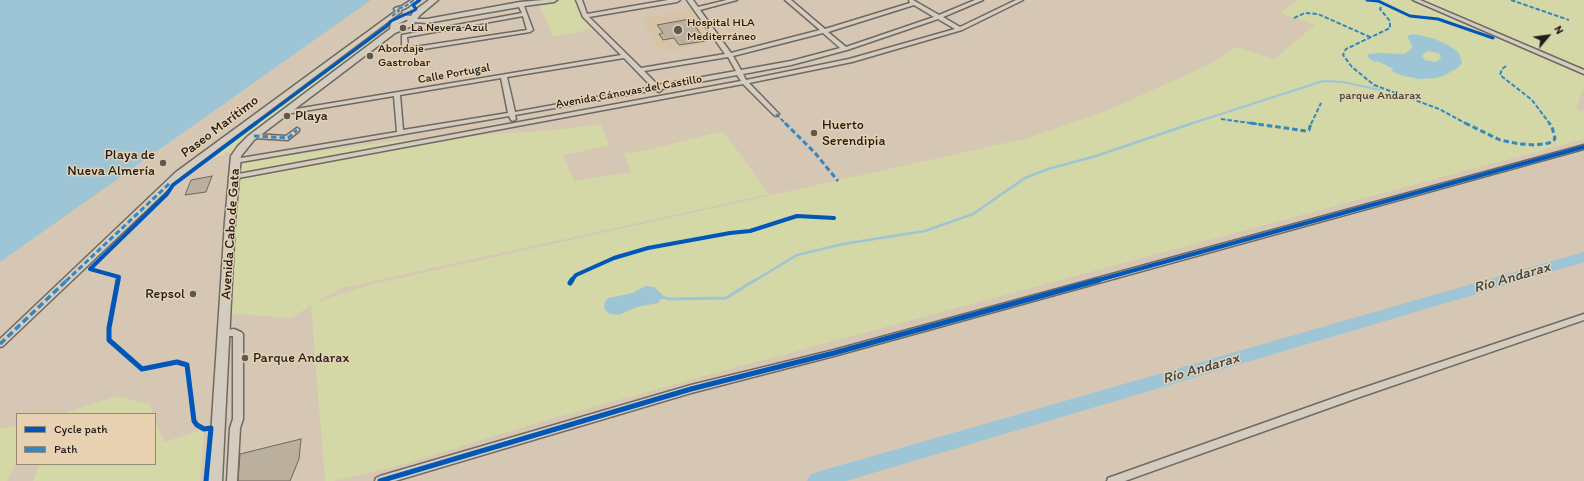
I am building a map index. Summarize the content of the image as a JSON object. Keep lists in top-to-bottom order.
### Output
{
  "streets": {
    "main road": ["Avenida Cabo de Gata"],
    "street": ["Calle Portugal", "Avenida Cánovas del Castillo", "Paseo Marítimo"]
  },
  "crossings": [
    ["Calle Portugal", "Avenida Cabo de Gata"],
    ["Avenida Cánovas del Castillo", "Avenida Cabo de Gata"]
  ],
  "water": ["Río Andarax"],
  "parks": ["parque Andarax"],
  "places": [
    "La Nevera Azul",
    "Hospital HLA Mediterráneo",
    "Abordaje Gastrobar",
    "Playa",
    "Huerto Serendipia",
    "Playa de Nueva Almería",
    "Repsol",
    "Parque Andarax"
  ],
  "legend": ["Cycle path", "Path"],
  "north": "top right"
}
